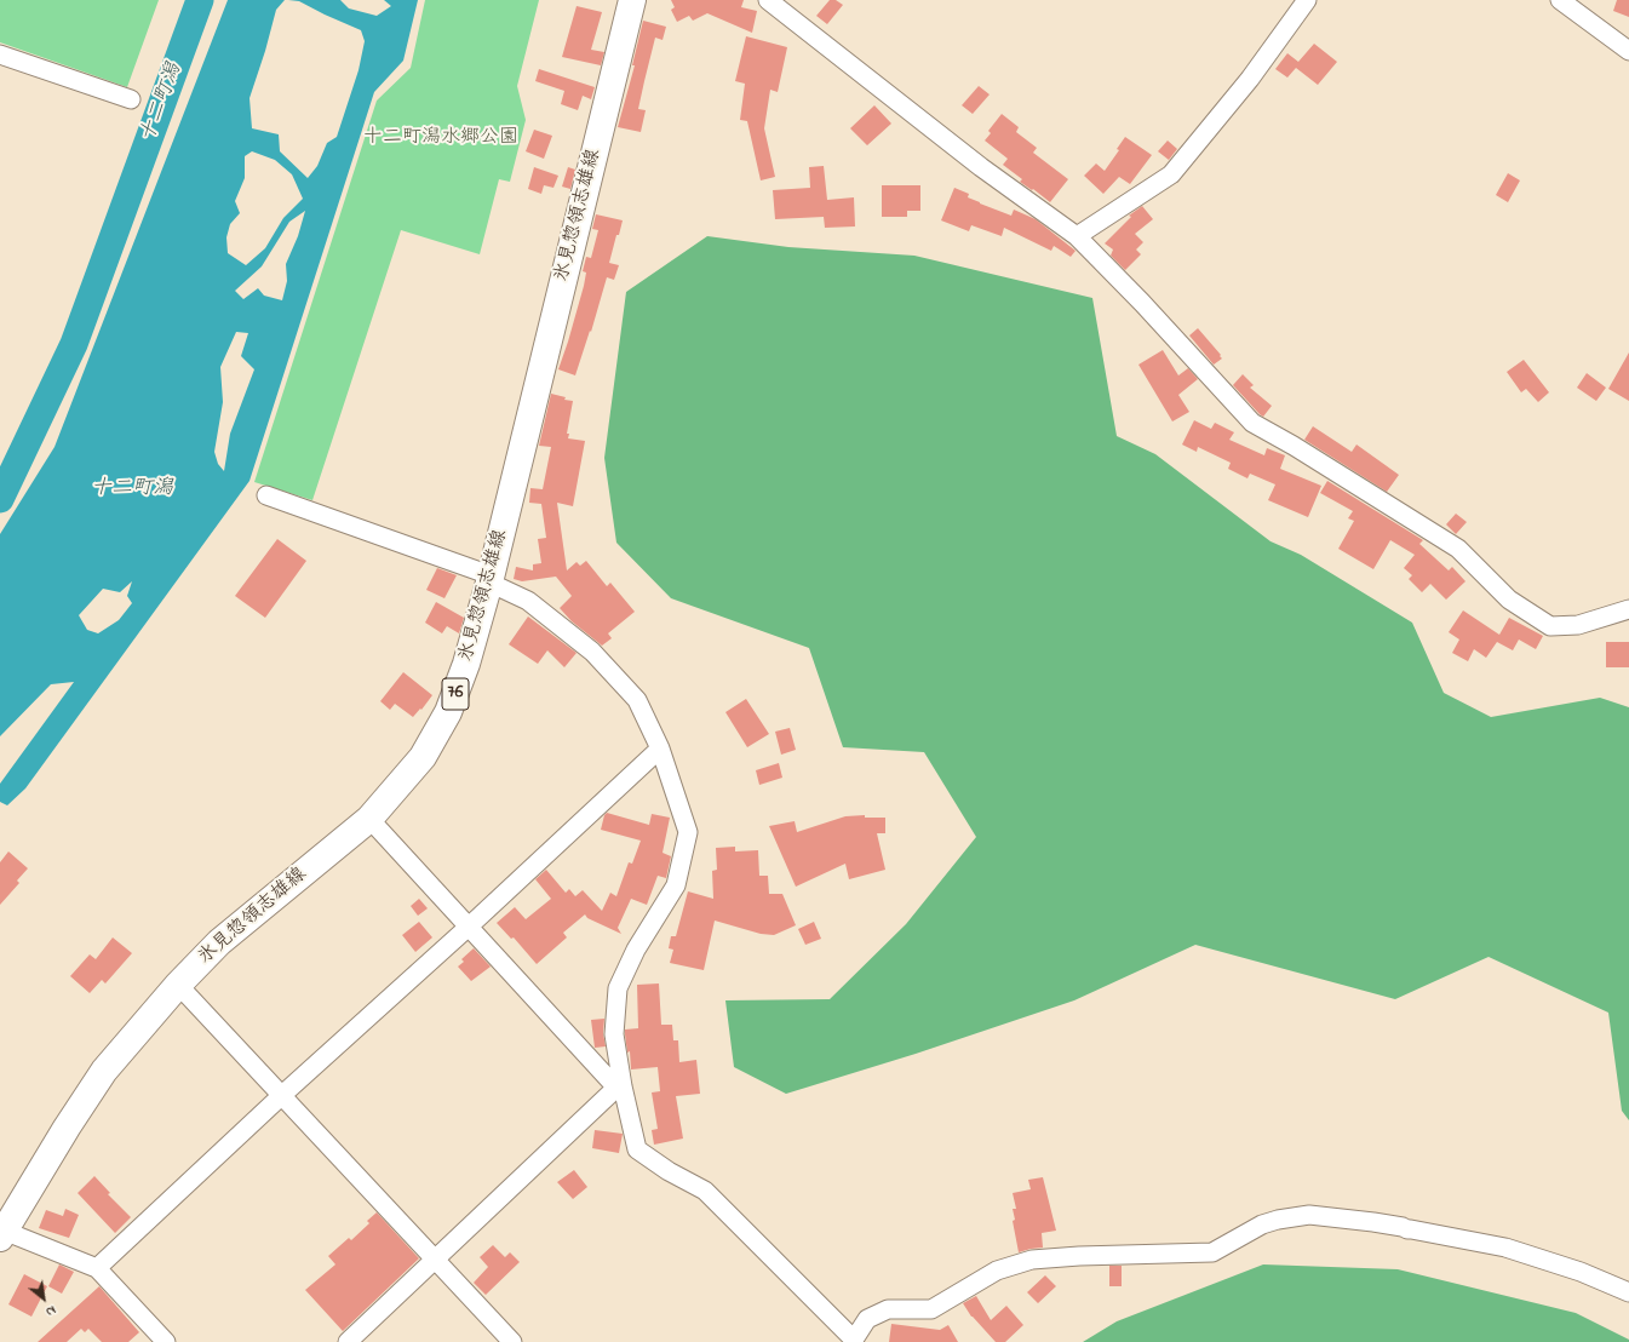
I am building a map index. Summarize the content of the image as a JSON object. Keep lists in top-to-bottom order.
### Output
{
  "streets": {
    "main road": ["氷見惣領志雄線", "76"]
  },
  "water": ["十二町潟"],
  "parks": ["十二町潟水郷公園"],
  "north": "bottom right"
}
